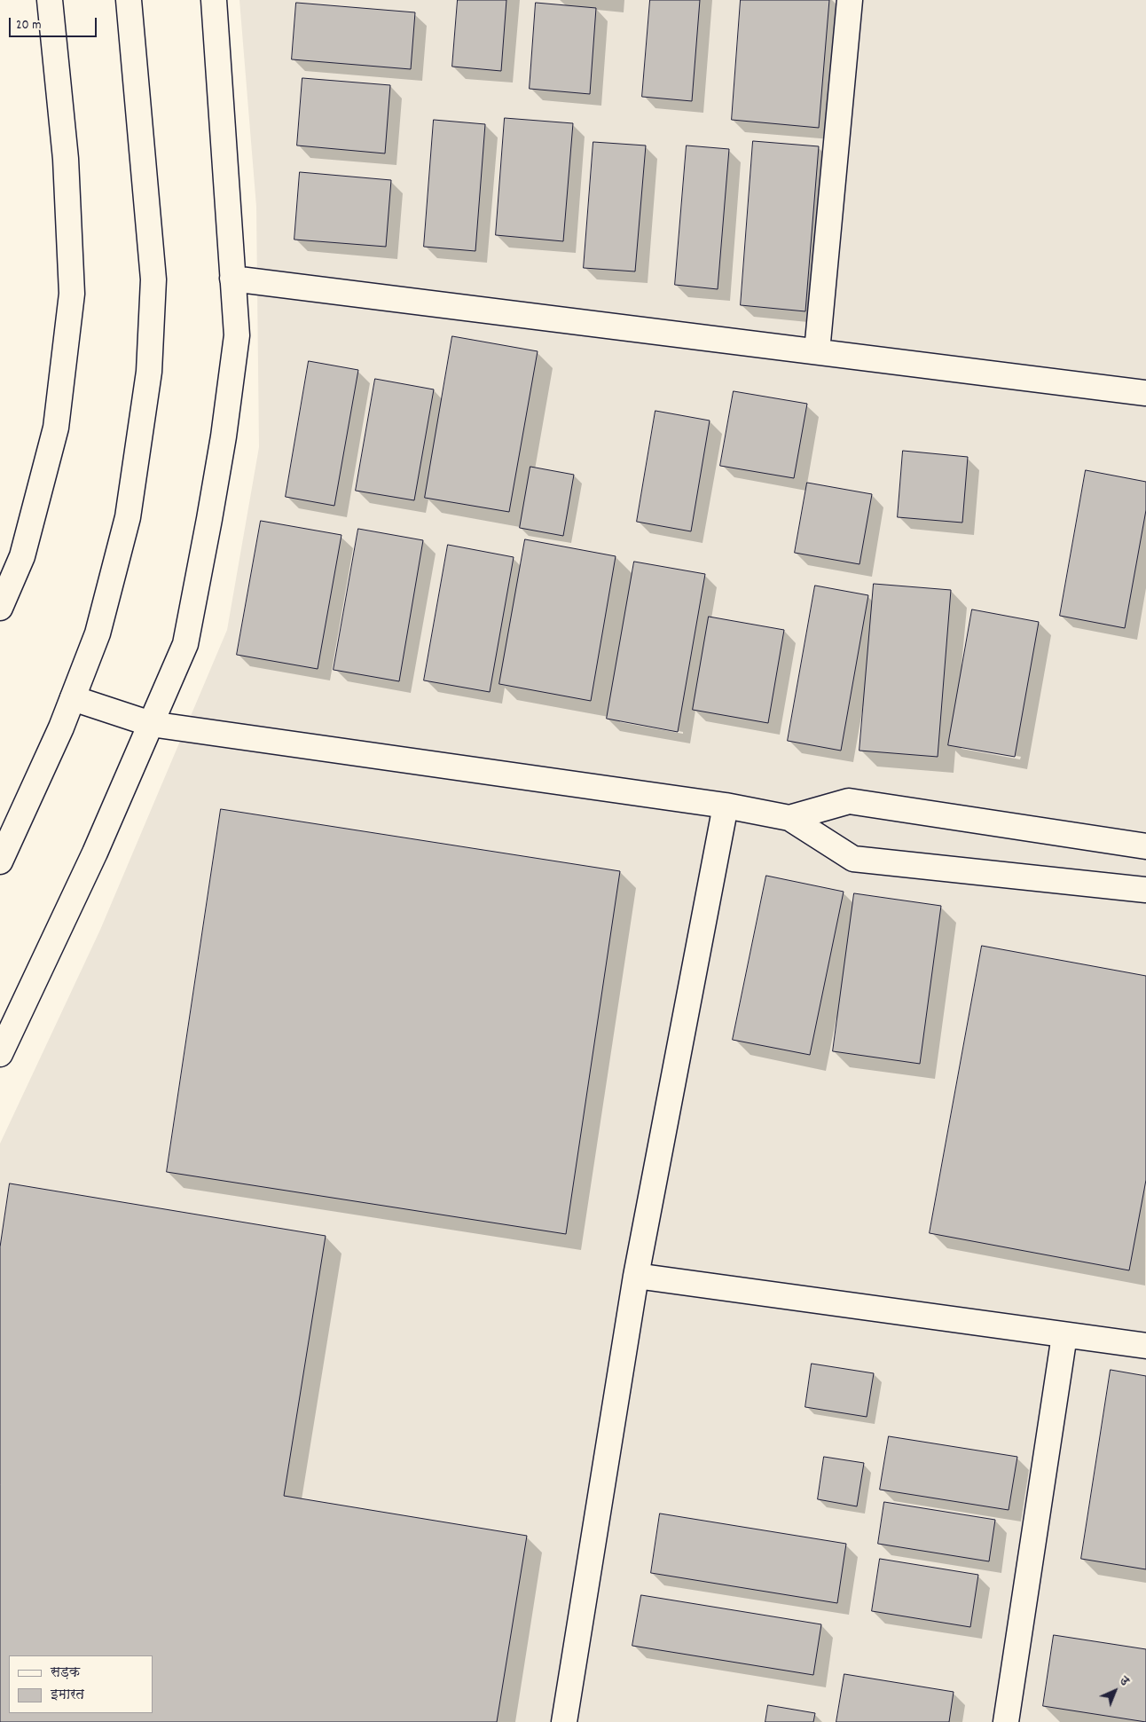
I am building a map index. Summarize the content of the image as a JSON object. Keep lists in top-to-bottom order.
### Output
{
  "legend": ["सड़क", "इमारत"],
  "scale_bar": "20 m",
  "north": "top right"
}
